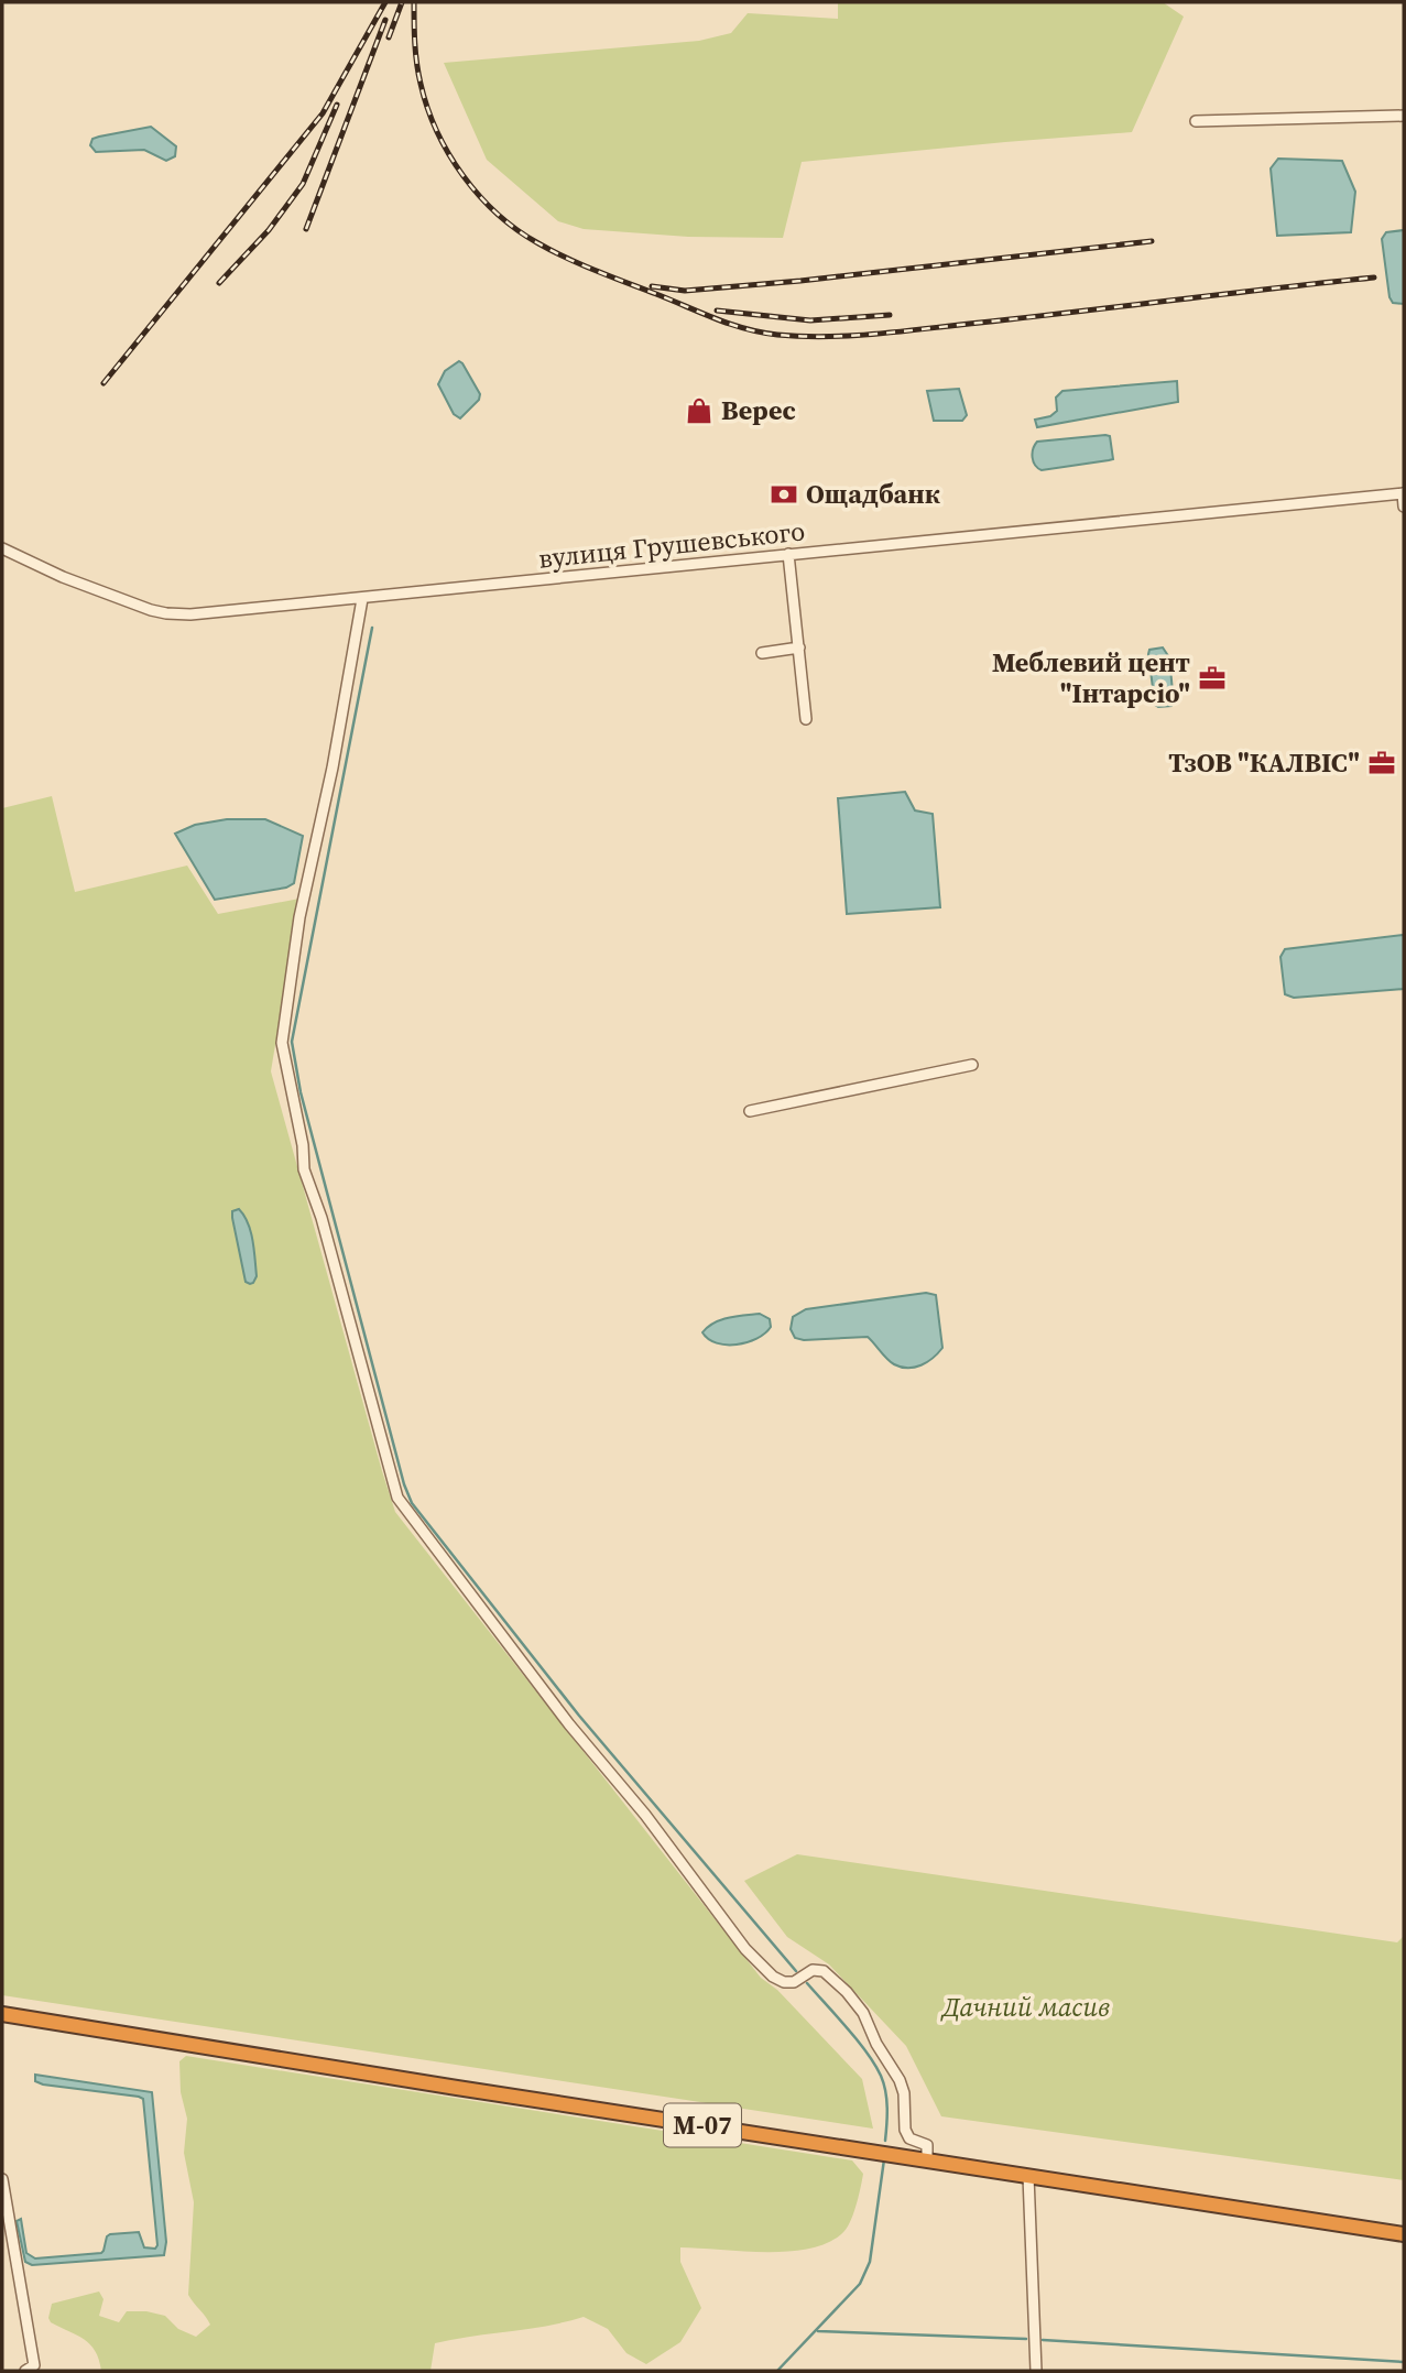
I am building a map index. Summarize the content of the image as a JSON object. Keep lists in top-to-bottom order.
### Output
{
  "streets": {
    "highway": ["М-07"],
    "street": ["вулиця Грушевського"]
  },
  "parks": ["Дачний масив"],
  "places": {
    "shop": ["Верес"],
    "bank": ["Ощадбанк"],
    "office": ["Меблевий цент \"Інтарсіо\"", "ТзОВ \"КАЛВІС\""]
  }
}
